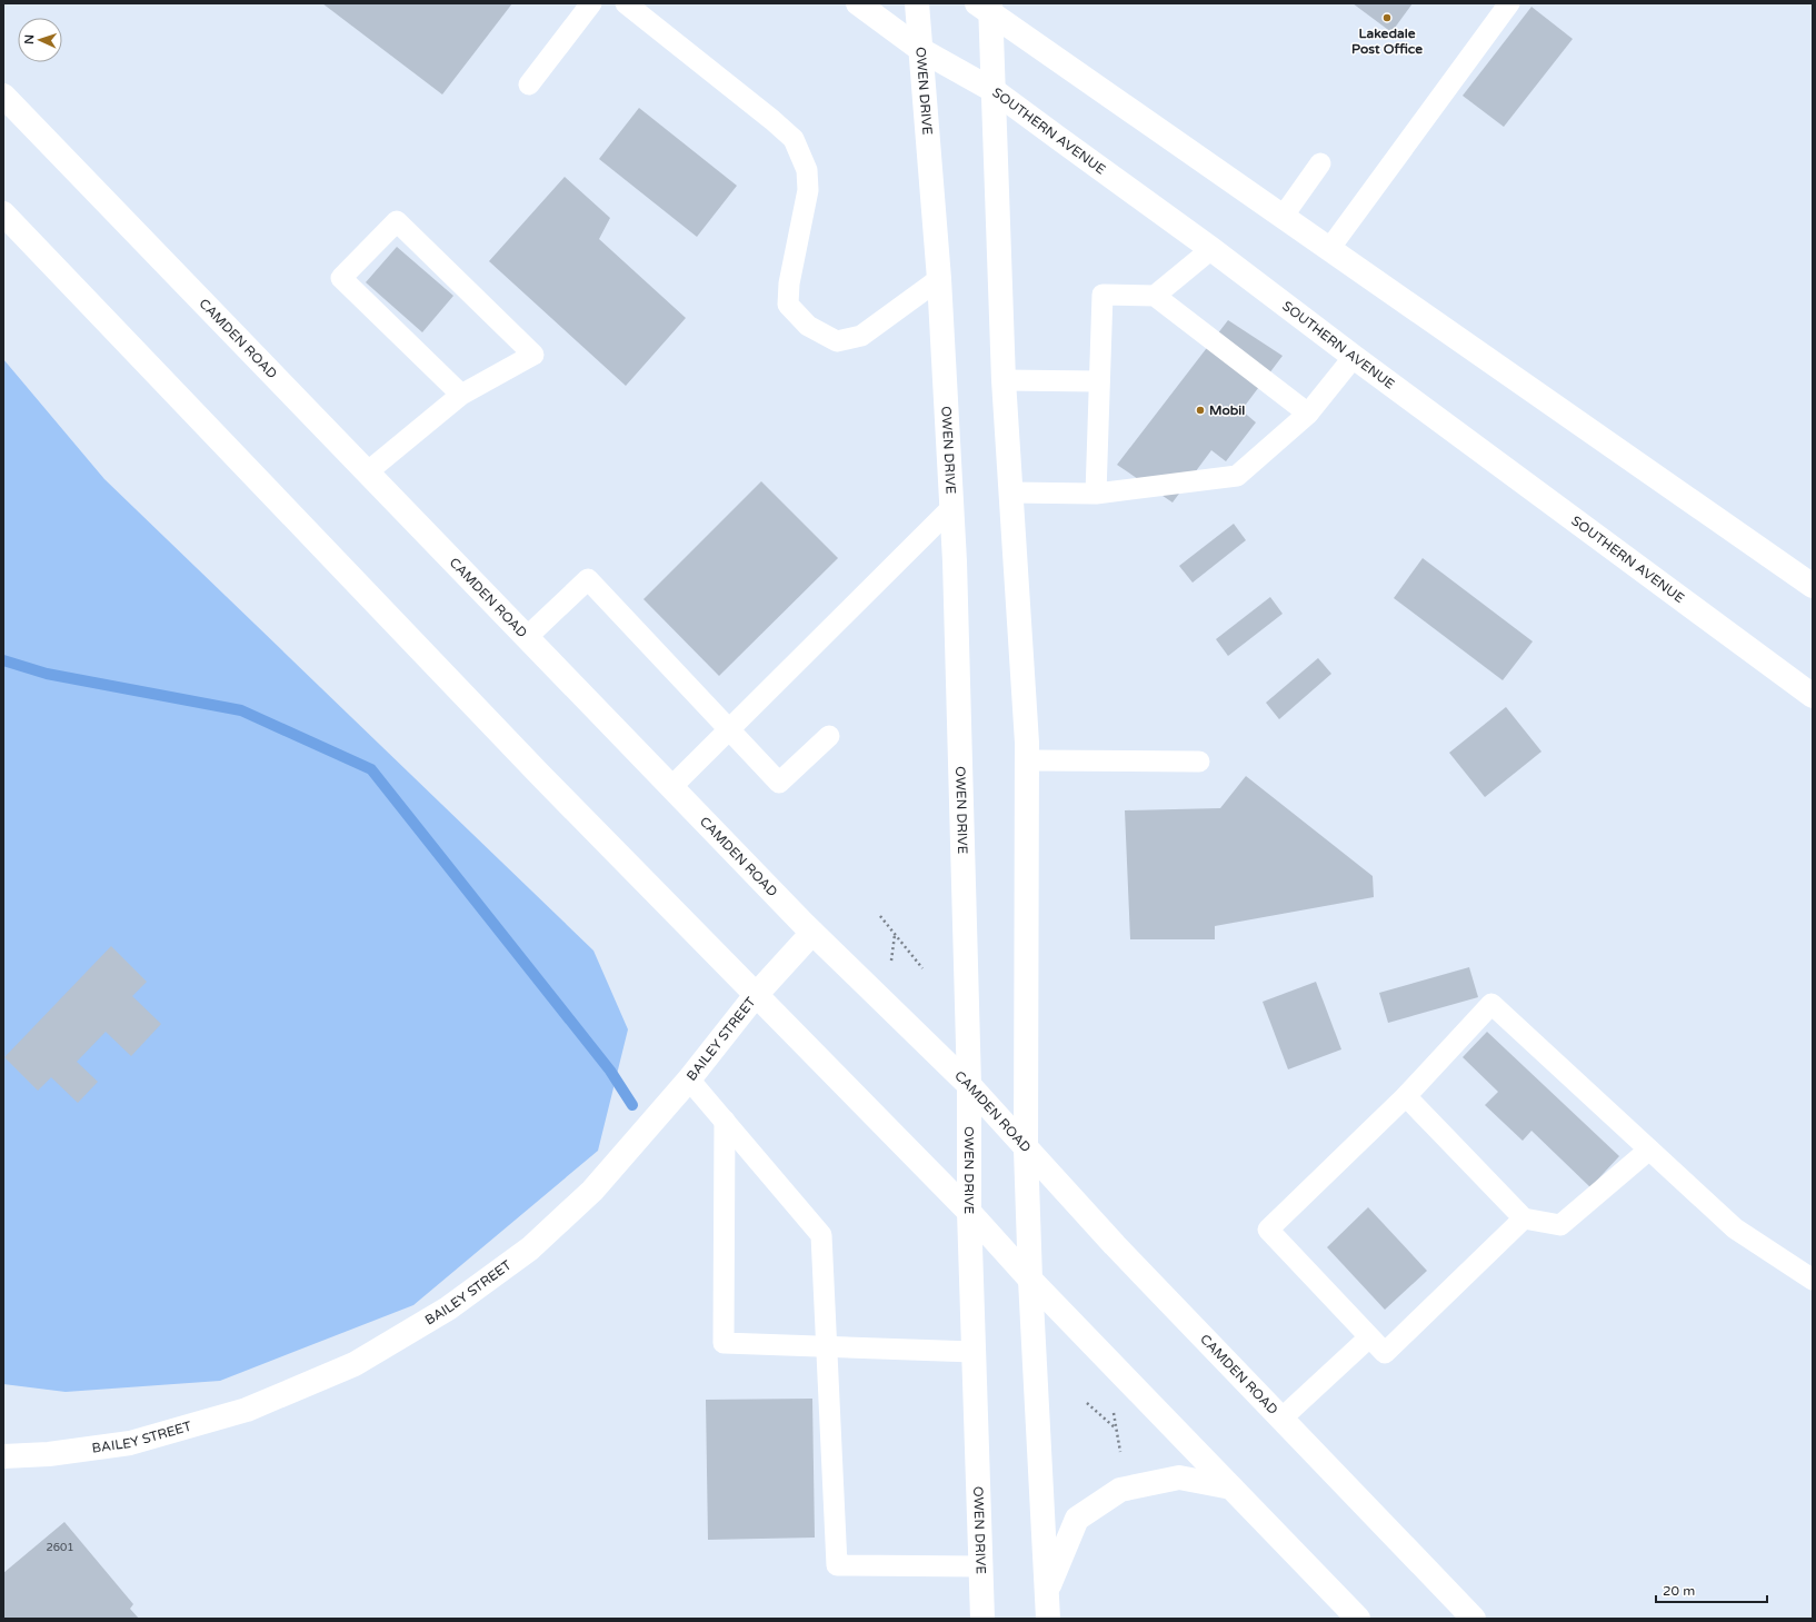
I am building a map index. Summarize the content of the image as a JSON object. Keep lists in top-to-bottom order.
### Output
{
  "streets": {
    "main road": [
      "OWEN DRIVE",
      "SOUTHERN AVENUE",
      "CAMDEN ROAD",
      "BAILEY STREET"
    ]
  },
  "crossings": [
    ["OWEN DRIVE", "SOUTHERN AVENUE"],
    ["OWEN DRIVE", "CAMDEN ROAD"],
    ["CAMDEN ROAD", "BAILEY STREET"]
  ],
  "places": ["Lakedale Post Office", "Mobil"],
  "house_numbers": ["2601"],
  "scale_bar": "20 m",
  "north": "left"
}
